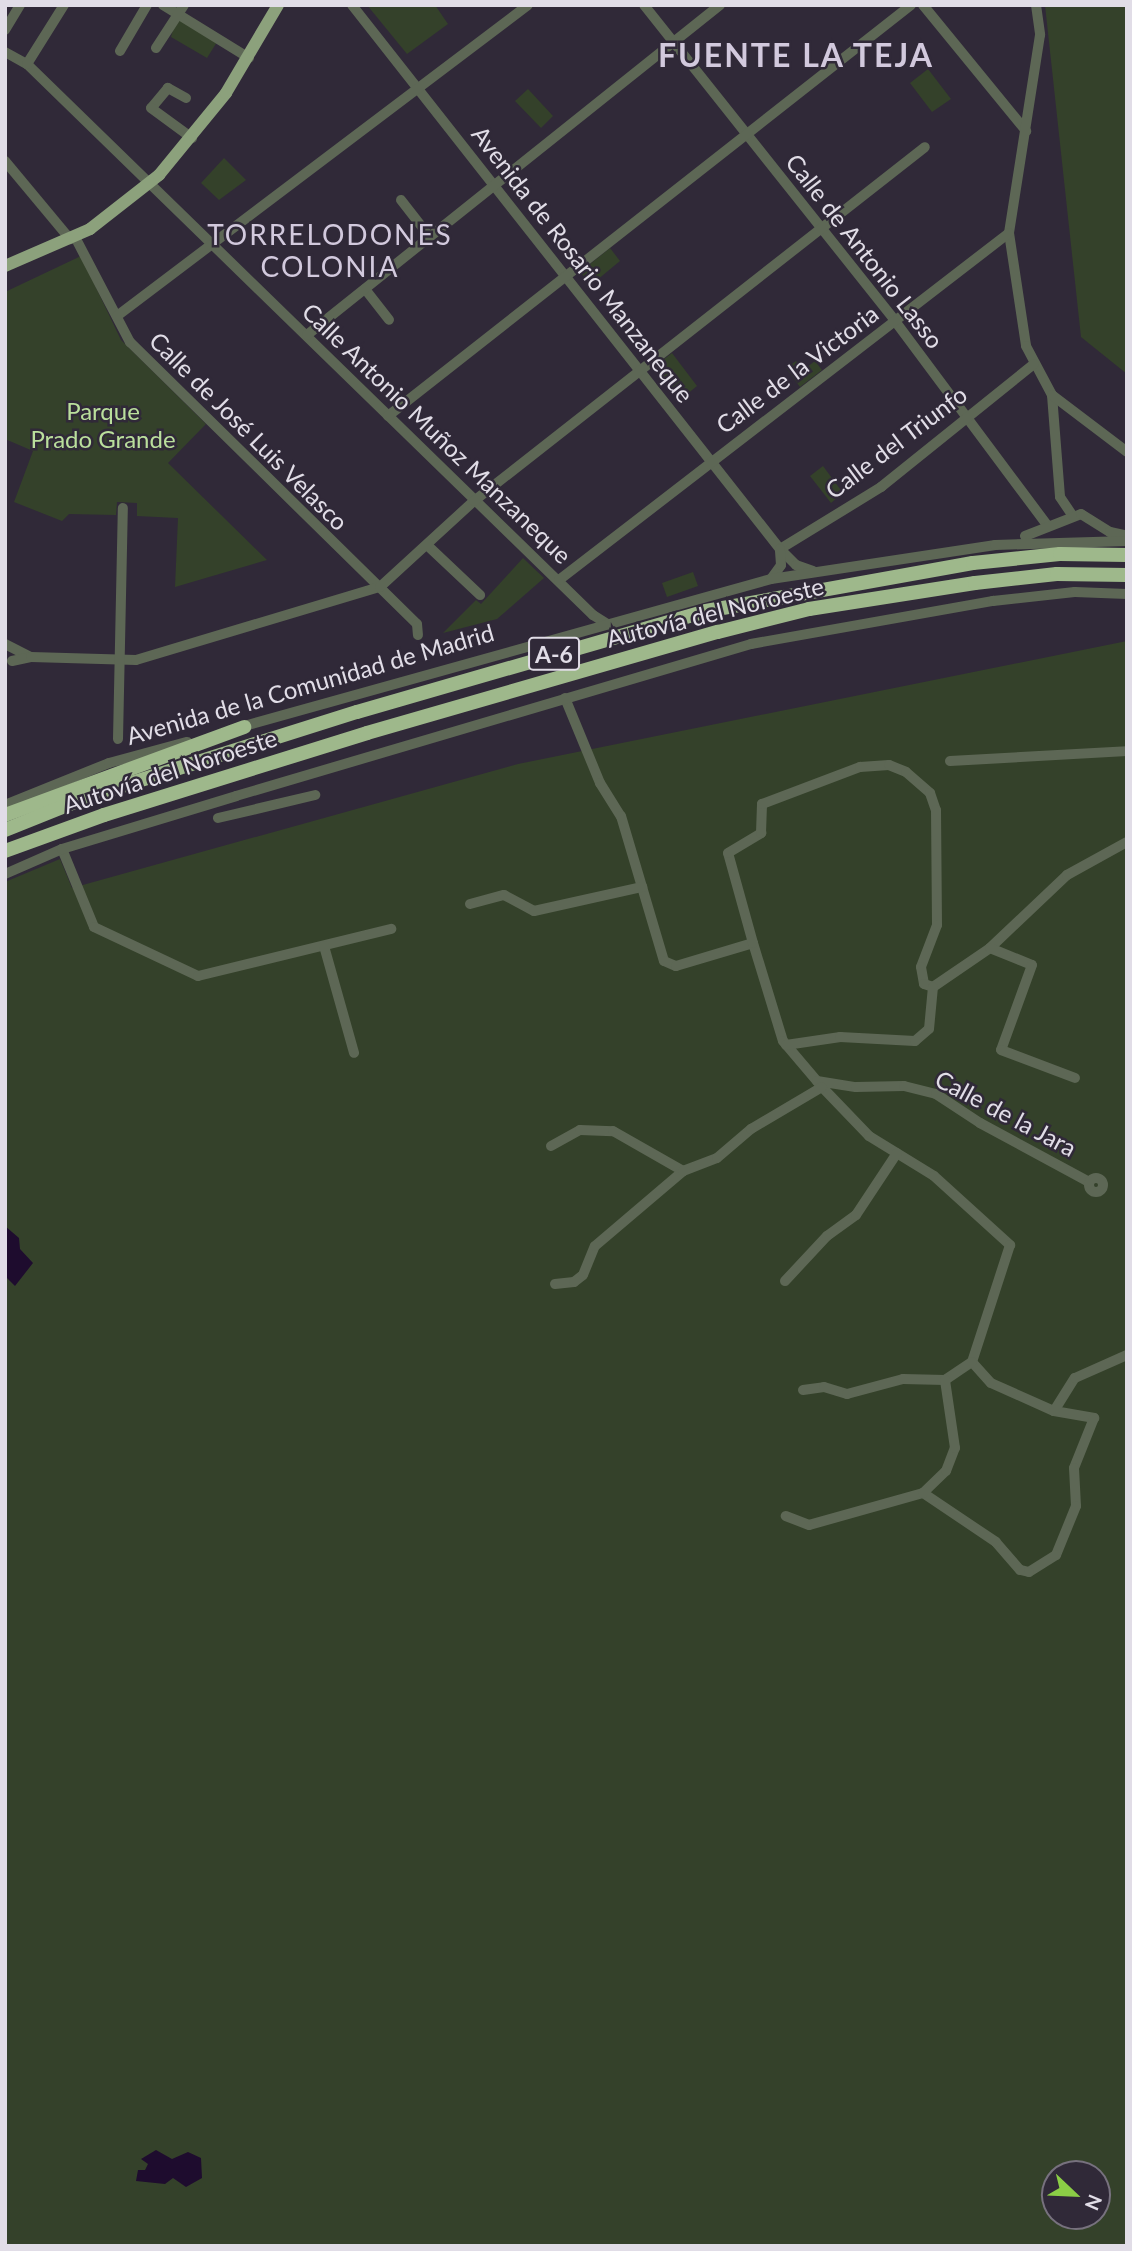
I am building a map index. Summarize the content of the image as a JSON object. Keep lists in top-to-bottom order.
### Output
{
  "streets": {
    "highway": ["Autovía del Noroeste", "A-6"],
    "street": [
      "Calle de Antonio Lasso",
      "Avenida de Rosario Manzaneque",
      "Calle de la Victoria",
      "Calle de José Luis Velasco",
      "Calle Antonio Muñoz Manzaneque",
      "Calle del Triunfo",
      "Avenida de la Comunidad de Madrid",
      "Calle de la Jara"
    ]
  },
  "crossings": [
    ["Calle de Antonio Lasso", "Calle de la Victoria"],
    ["Calle de Antonio Lasso", "Calle del Triunfo"],
    ["Avenida de Rosario Manzaneque", "Calle de la Victoria"],
    ["Avenida de Rosario Manzaneque", "Calle del Triunfo"],
    ["Avenida de Rosario Manzaneque", "Avenida de la Comunidad de Madrid"],
    ["Calle de la Victoria", "Calle Antonio Muñoz Manzaneque"],
    ["Calle Antonio Muñoz Manzaneque", "Avenida de la Comunidad de Madrid"]
  ],
  "districts": ["FUENTE LA TEJA", "TORRELODONES COLONIA"],
  "parks": ["Parque Prado Grande"],
  "north": "bottom right"
}
